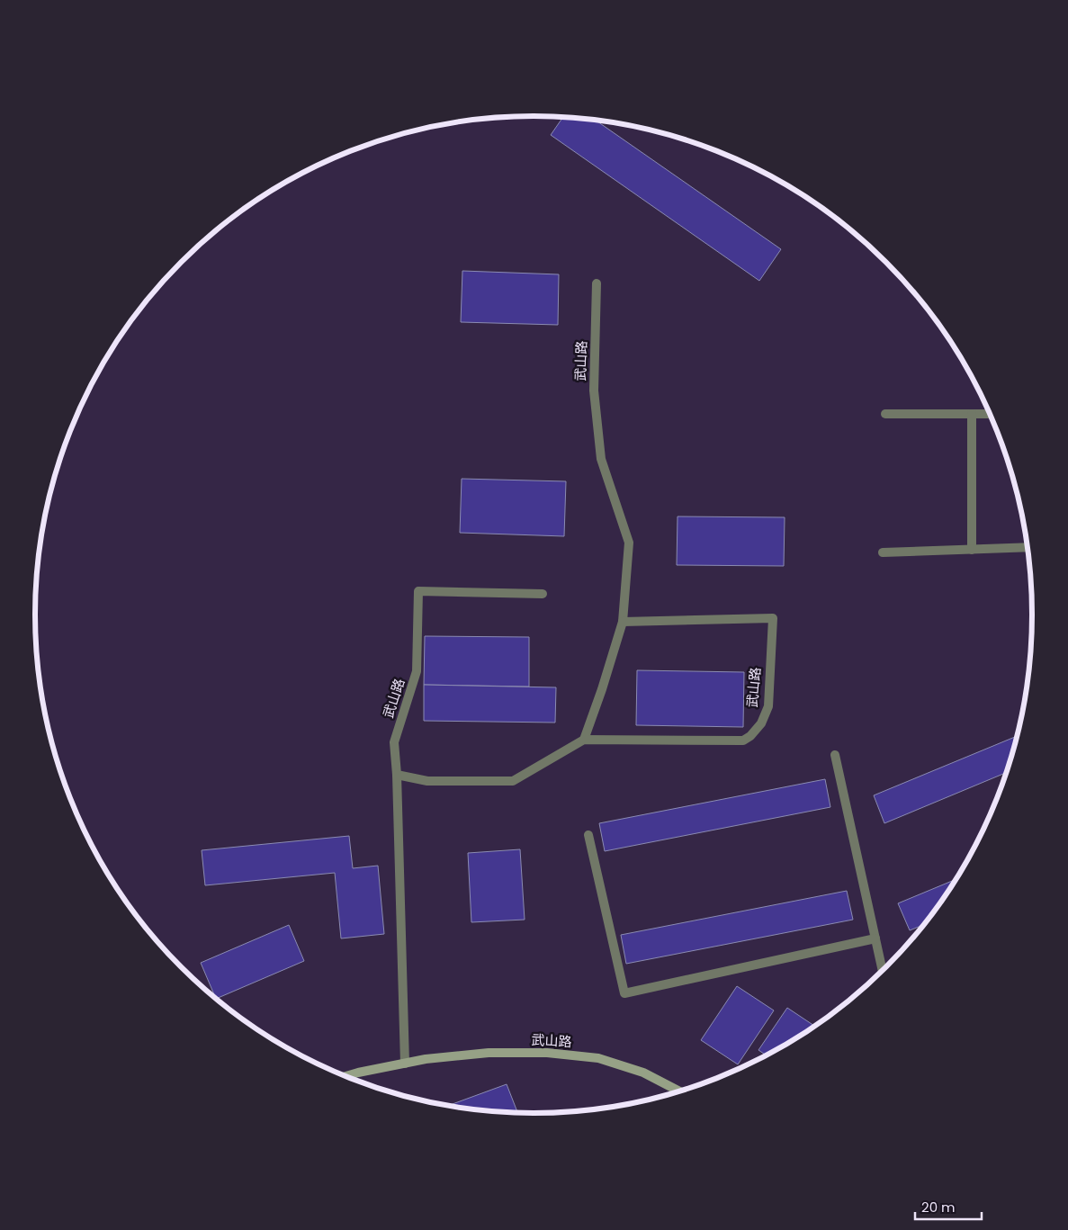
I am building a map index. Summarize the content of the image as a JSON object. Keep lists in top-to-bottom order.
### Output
{
  "streets": {
    "main road": ["武山路"]
  },
  "scale_bar": "20 m"
}
